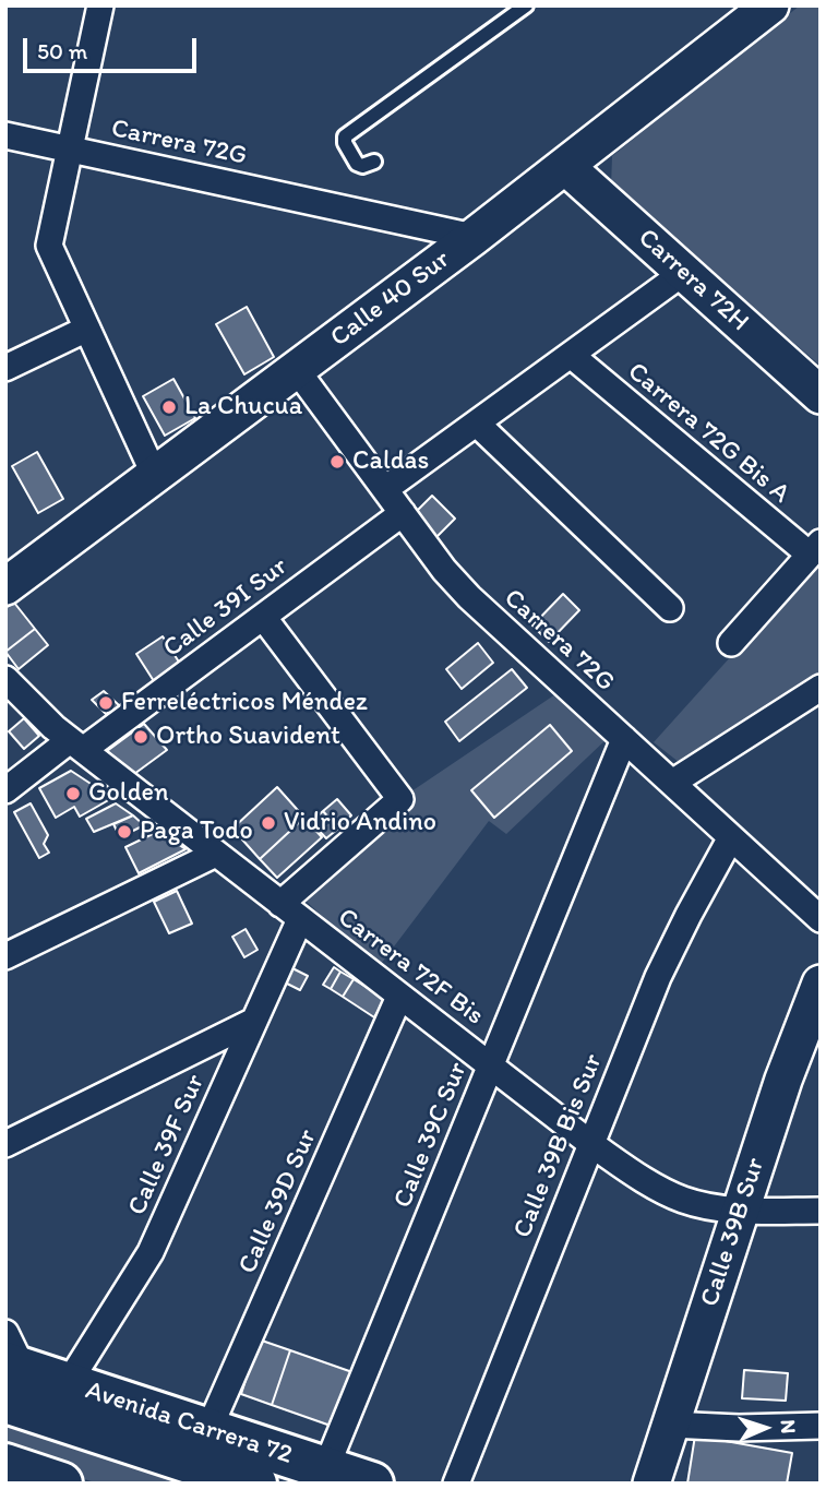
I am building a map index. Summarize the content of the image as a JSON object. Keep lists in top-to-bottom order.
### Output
{
  "streets": {
    "highway": ["Avenida Carrera 72"],
    "street": [
      "Carrera 72G",
      "Carrera 72H",
      "Calle 40 Sur",
      "Carrera 72G Bis A",
      "Calle 39I Sur",
      "Carrera 72F Bis",
      "Calle 39C Sur",
      "Calle 39F Sur",
      "Calle 39B Bis Sur",
      "Calle 39D Sur",
      "Calle 39B Sur"
    ]
  },
  "crossings": [
    ["Carrera 72G", "Calle 40 Sur"],
    ["Carrera 72G", "Calle 39I Sur"],
    ["Carrera 72G", "Calle 39C Sur"],
    ["Carrera 72G", "Calle 39B Bis Sur"],
    ["Carrera 72H", "Calle 40 Sur"],
    ["Calle 39I Sur", "Carrera 72F Bis"],
    ["Carrera 72F Bis", "Calle 39C Sur"],
    ["Carrera 72F Bis", "Calle 39F Sur"],
    ["Carrera 72F Bis", "Calle 39B Bis Sur"],
    ["Carrera 72F Bis", "Calle 39D Sur"],
    ["Carrera 72F Bis", "Calle 39B Sur"],
    ["Calle 39C Sur", "Avenida Carrera 72"],
    ["Calle 39F Sur", "Avenida Carrera 72"],
    ["Calle 39D Sur", "Avenida Carrera 72"]
  ],
  "places": [
    "La Chucua",
    "Caldas",
    "Ferreléctricos Méndez",
    "Ortho Suavident",
    "Golden",
    "Vidrio Andino",
    "Paga Todo"
  ],
  "scale_bar": "50 m",
  "north": "right"
}
